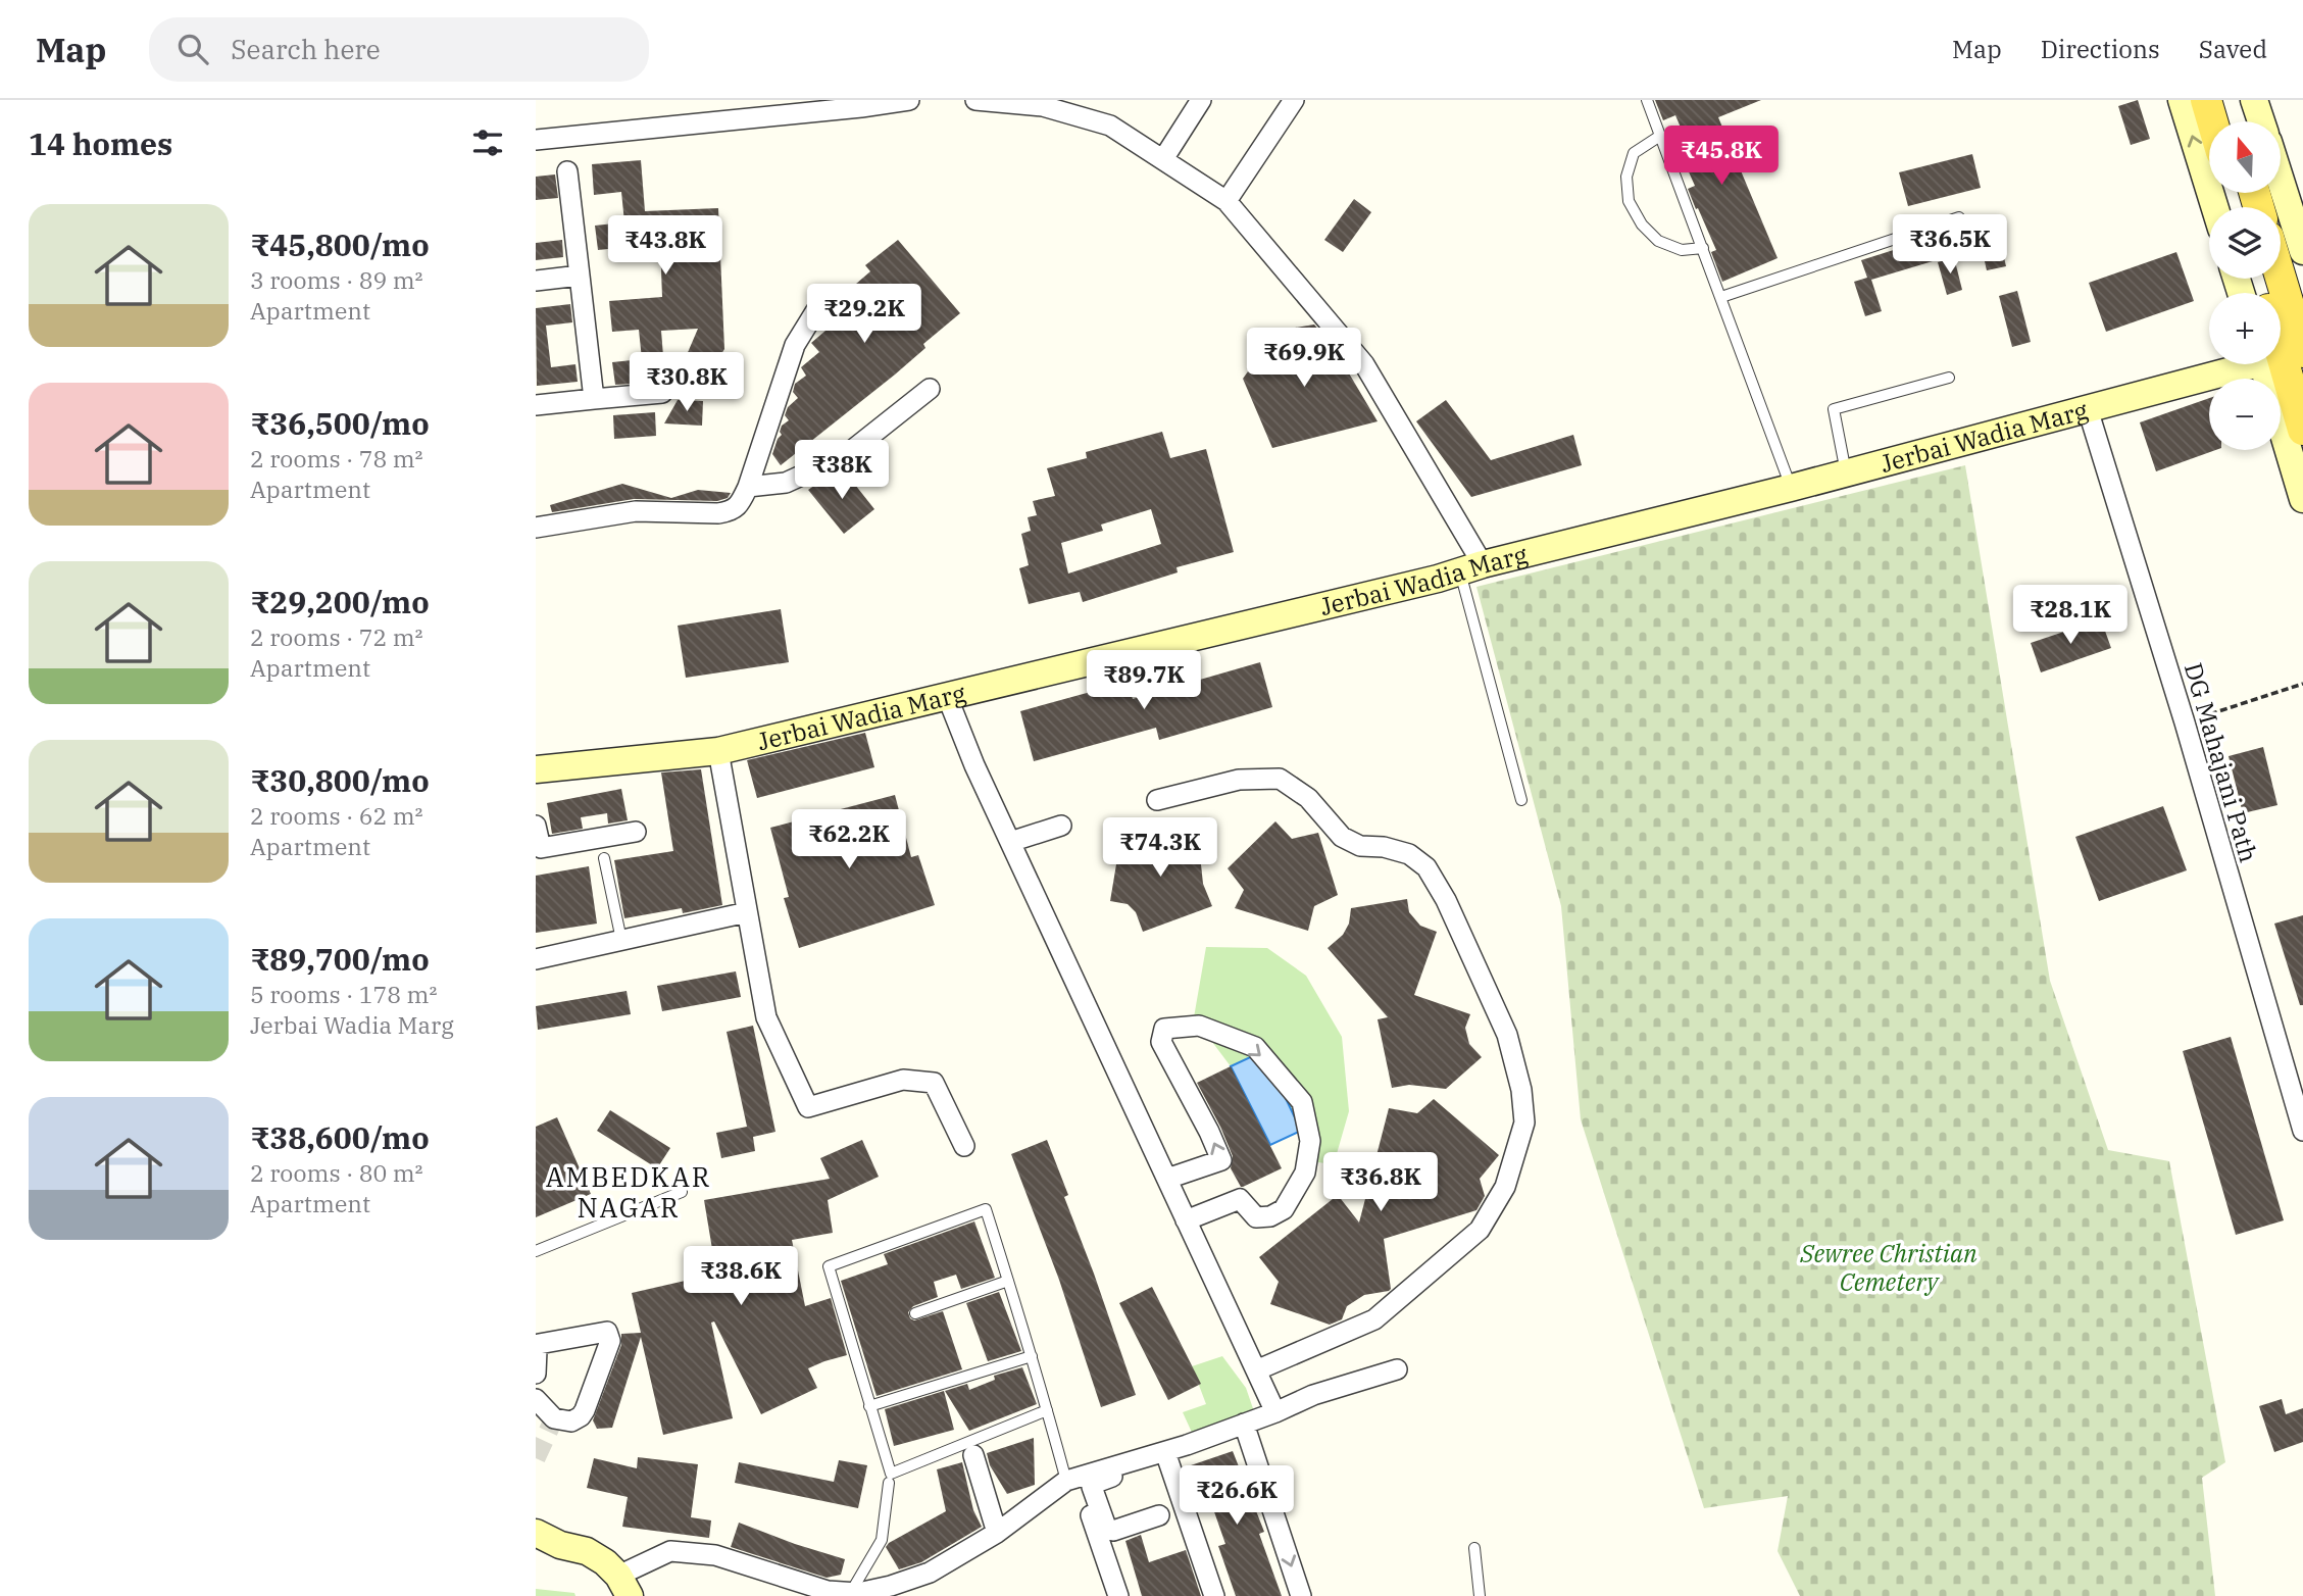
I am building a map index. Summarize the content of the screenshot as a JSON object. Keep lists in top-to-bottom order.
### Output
{
  "streets": {
    "main road": ["Jerbai Wadia Marg"],
    "street": ["DG Mahajani Path"]
  },
  "crossings": [
    ["Jerbai Wadia Marg", "DG Mahajani Path"]
  ],
  "districts": ["AMBEDKAR NAGAR"],
  "parks": ["Sewree Christian Cemetery"],
  "north": "top",
  "page": {
    "header": "Map",
    "search": "Search here",
    "nav": ["Map", "Directions", "Saved"],
    "heading": "14 homes",
    "map_buttons": ["+", "−"],
    "price": [
      "₹45.8K",
      "₹36.5K",
      "₹43.8K",
      "₹29.2K",
      "₹69.9K",
      "₹30.8K",
      "₹38K",
      "₹28.1K",
      "₹89.7K",
      "₹62.2K",
      "₹74.3K",
      "₹36.8K",
      "₹38.6K",
      "₹26.6K"
    ],
    "list": [
      {
        "name": "₹45,800/mo",
        "note": "3 rooms · 89 m² · Apartment"
      },
      {
        "name": "₹36,500/mo",
        "note": "2 rooms · 78 m² · Apartment"
      },
      {
        "name": "₹29,200/mo",
        "note": "2 rooms · 72 m² · Apartment"
      },
      {
        "name": "₹30,800/mo",
        "note": "2 rooms · 62 m² · Apartment"
      },
      {
        "name": "₹89,700/mo",
        "note": "5 rooms · 178 m² · Jerbai Wadia Marg"
      },
      {
        "name": "₹38,600/mo",
        "note": "2 rooms · 80 m² · Apartment"
      }
    ]
  }
}
